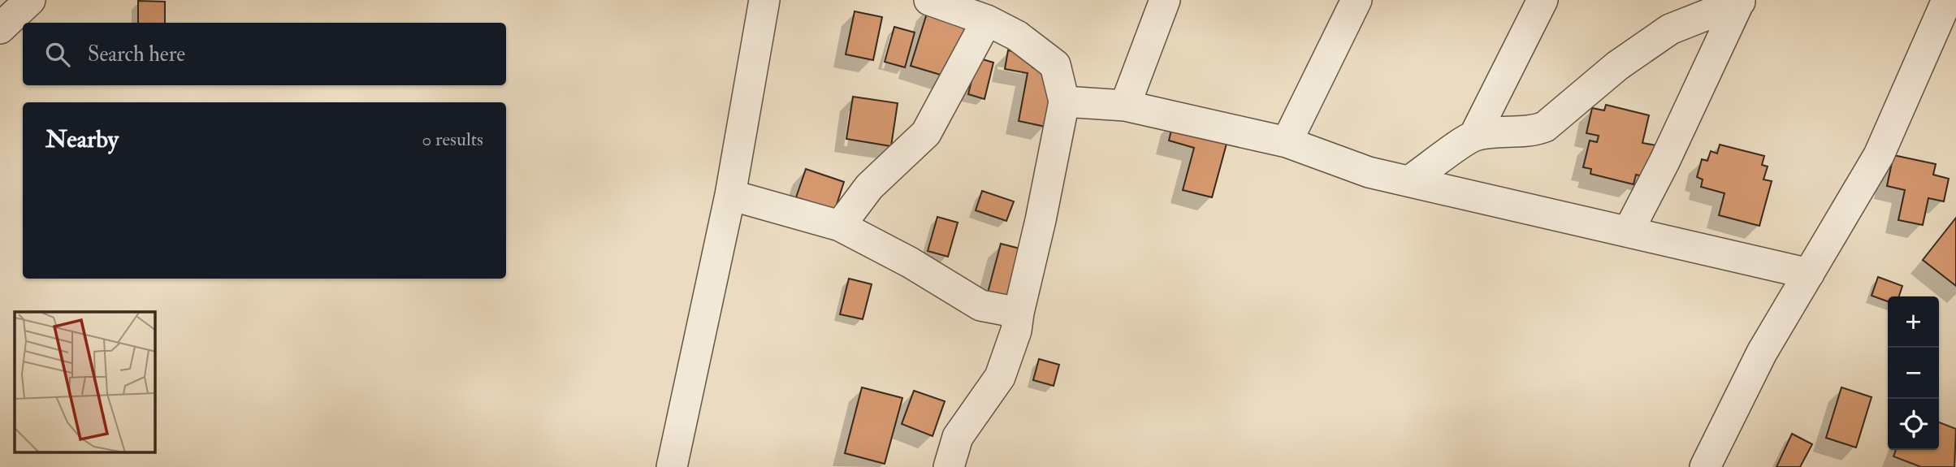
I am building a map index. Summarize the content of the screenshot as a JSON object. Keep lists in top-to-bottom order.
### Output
{
  "page": {
    "search": "Search here",
    "heading": ["Nearby", "0 results"],
    "map_buttons": ["+", "−"]
  }
}
